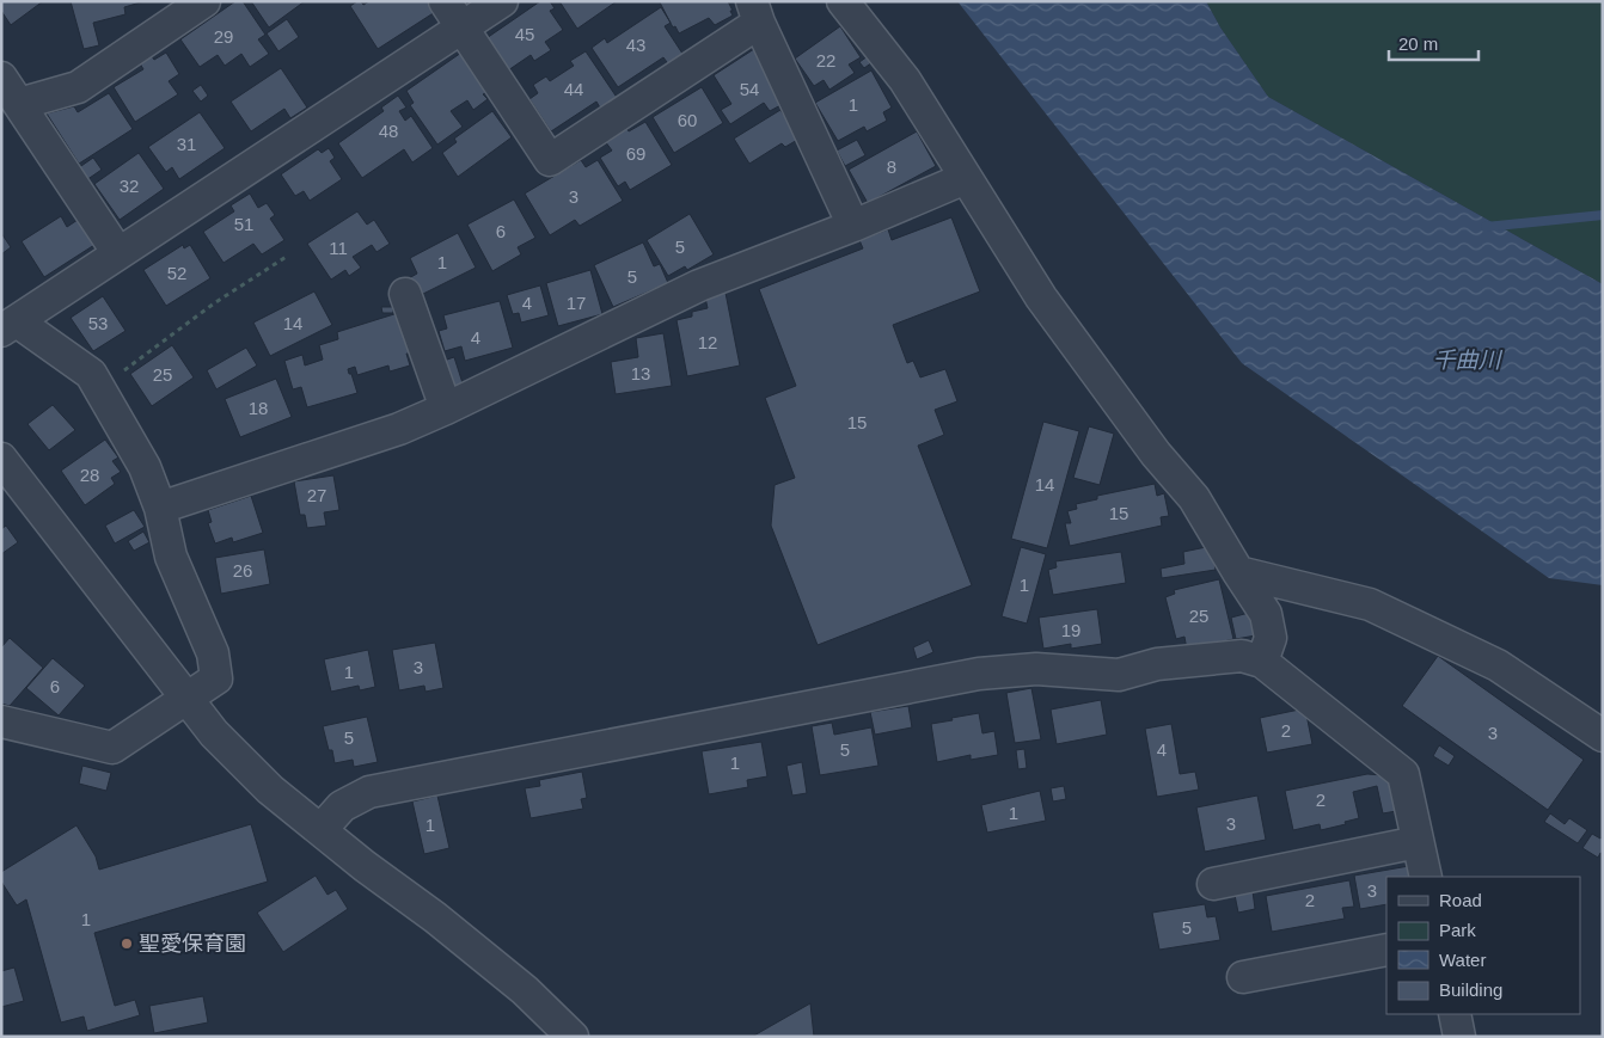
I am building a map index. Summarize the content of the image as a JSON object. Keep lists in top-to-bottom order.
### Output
{
  "water": ["千曲川"],
  "places": ["聖愛保育園"],
  "house_numbers": [
    "45",
    "29",
    "43",
    "22",
    "44",
    "54",
    "1",
    "60",
    "48",
    "31",
    "69",
    "8",
    "32",
    "3",
    "51",
    "6",
    "5",
    "11",
    "1",
    "52",
    "5",
    "4",
    "17",
    "53",
    "14",
    "4",
    "12",
    "13",
    "25",
    "18",
    "15",
    "28",
    "14",
    "27",
    "15",
    "26",
    "1",
    "25",
    "19",
    "3",
    "1",
    "6",
    "2",
    "3",
    "5",
    "5",
    "4",
    "1",
    "2",
    "1",
    "3",
    "1",
    "3",
    "2",
    "1",
    "5"
  ],
  "legend": [
    "Road",
    "Park",
    "Water",
    "Building"
  ],
  "scale_bar": "20 m"
}
